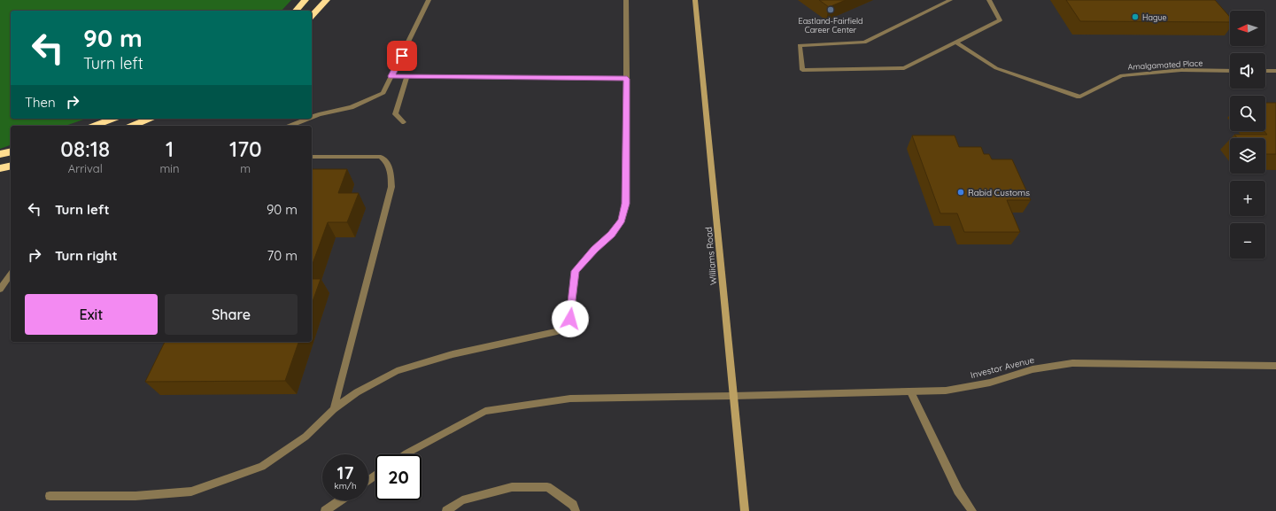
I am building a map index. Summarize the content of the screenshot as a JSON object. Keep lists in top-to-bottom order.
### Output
{
  "streets": {
    "main road": ["Williams Road"],
    "street": ["Amalgamated Place", "Investor Avenue"]
  },
  "crossings": [
    ["Williams Road", "Investor Avenue"]
  ],
  "places": ["Eastland-Fairfield Career Center", "Hague", "Rabid Customs"],
  "north": "left",
  "page": {
    "map_buttons": ["+", "−"],
    "turn": ["90 m", "Turn left"],
    "then": "Then",
    "eta": [
      "08:18",
      "Arrival",
      "1",
      "min",
      "170",
      "m"
    ],
    "list": [
      {
        "name": "Turn left",
        "value": "90 m"
      },
      {
        "name": "Turn right",
        "value": "70 m"
      }
    ],
    "buttons": ["Exit", "Share"],
    "speed": "17 km/h",
    "limit": "20"
  }
}
